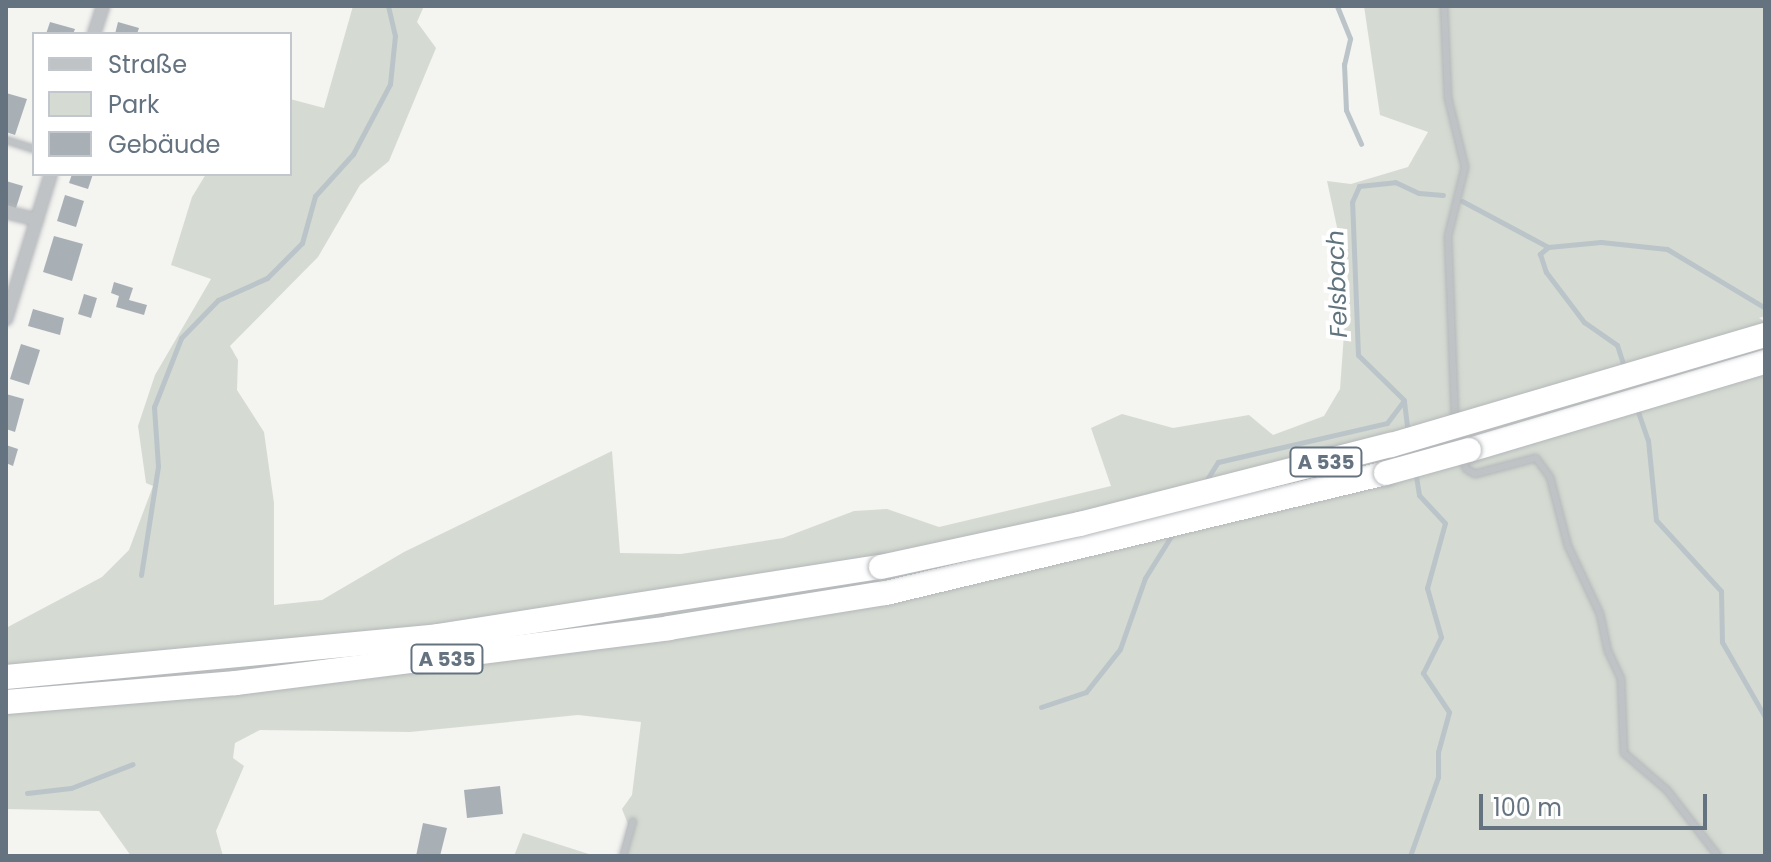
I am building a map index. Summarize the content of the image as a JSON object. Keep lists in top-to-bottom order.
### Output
{
  "streets": {
    "highway": ["A 535"]
  },
  "water": ["Felsbach"],
  "legend": ["Straße", "Park", "Gebäude"],
  "scale_bar": "100 m"
}
